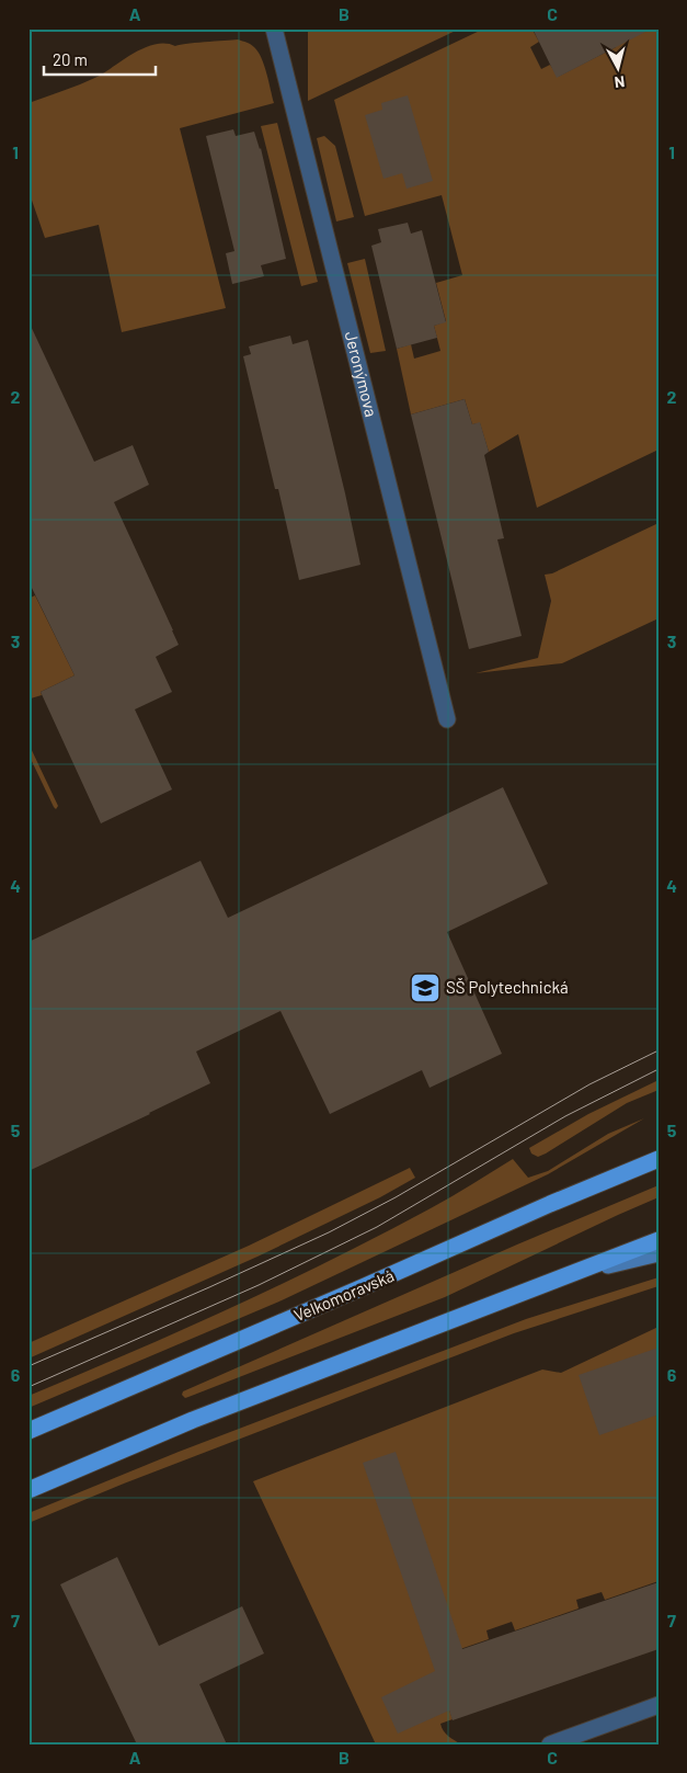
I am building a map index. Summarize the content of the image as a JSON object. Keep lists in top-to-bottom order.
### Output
{
  "streets": {
    "main road": ["Velkomoravská"],
    "street": ["Jeronýmova"]
  },
  "places": {
    "school or university": ["SŠ Polytechnická"]
  },
  "scale_bar": "20 m",
  "north": "bottom",
  "grid": {
    "columns": ["A", "B", "C"],
    "rows": [
      "1",
      "2",
      "3",
      "4",
      "5",
      "6",
      "7"
    ]
  }
}
